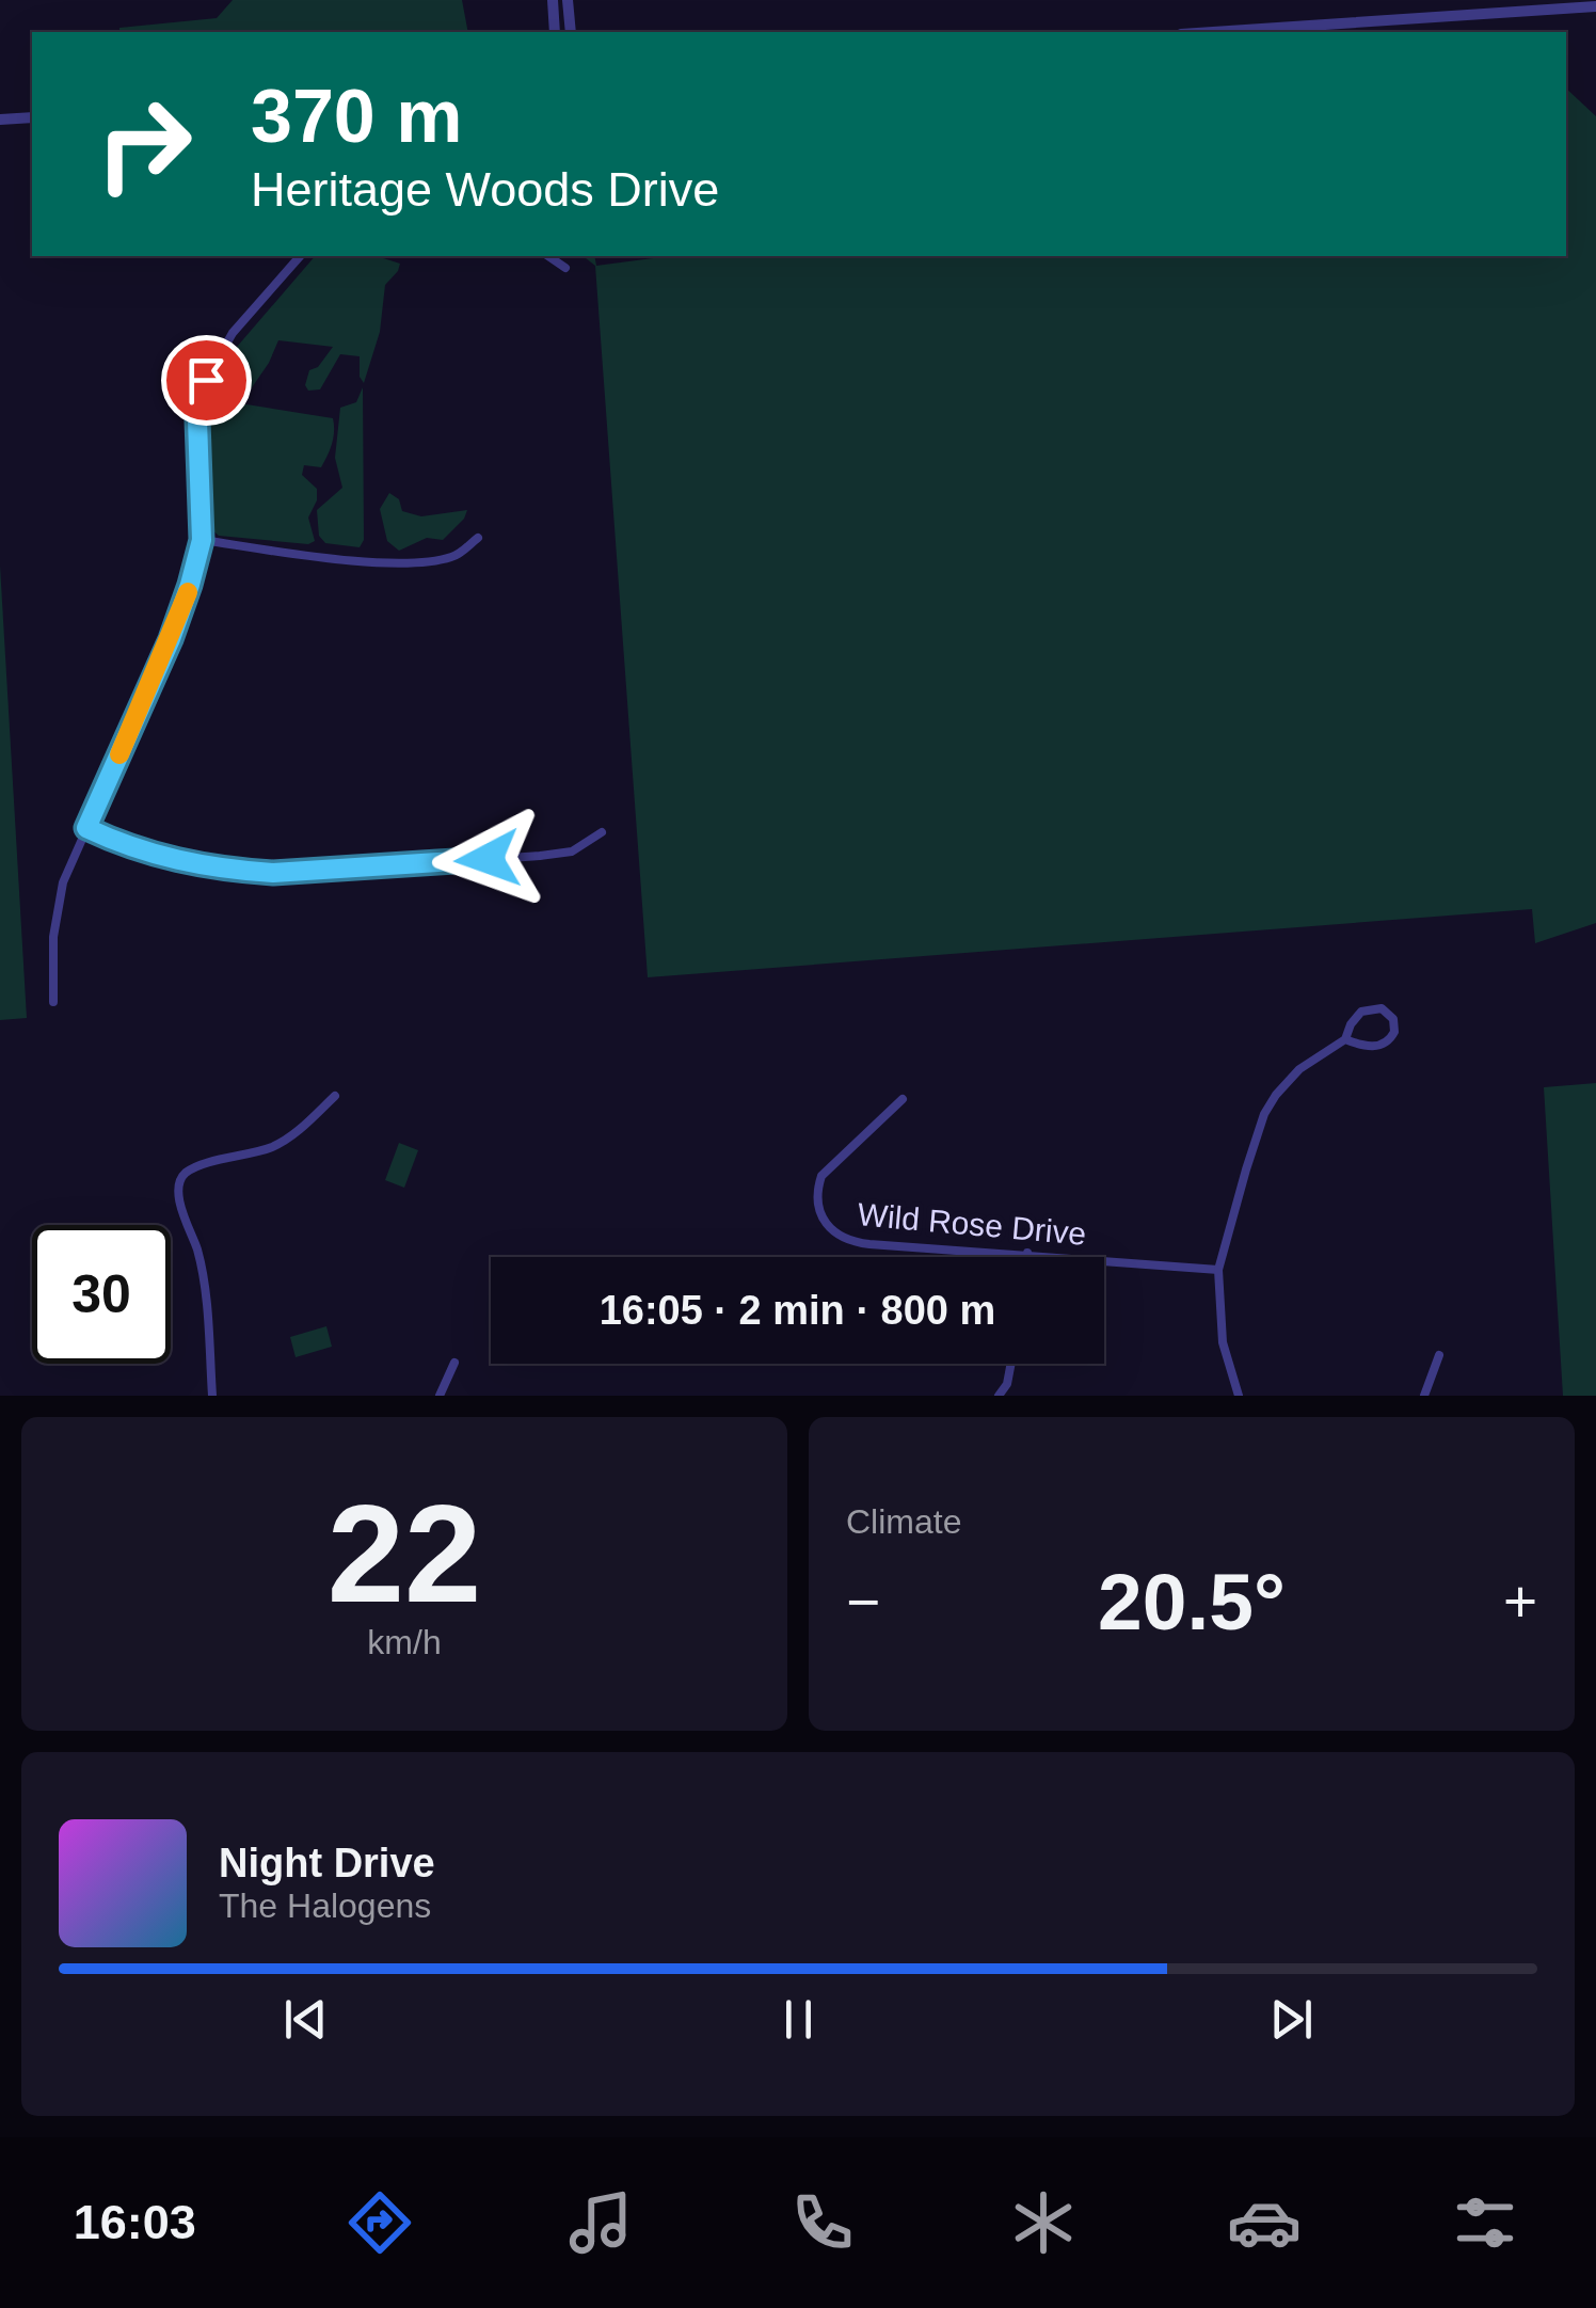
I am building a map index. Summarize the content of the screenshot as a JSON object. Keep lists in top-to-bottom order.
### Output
{
  "streets": {
    "street": ["Wild Rose Drive"]
  },
  "page": {
    "turn": ["370 m", "Heritage Woods Drive"],
    "limit": "30",
    "trip": "16:05 · 2 min · 800 m",
    "tile": [
      ["22", "km/h"],
      "Climate"
    ],
    "heat": ["−", "20.5°", "+"],
    "song": ["Night Drive", "The Halogens"],
    "tabs": "16:03"
  }
}
